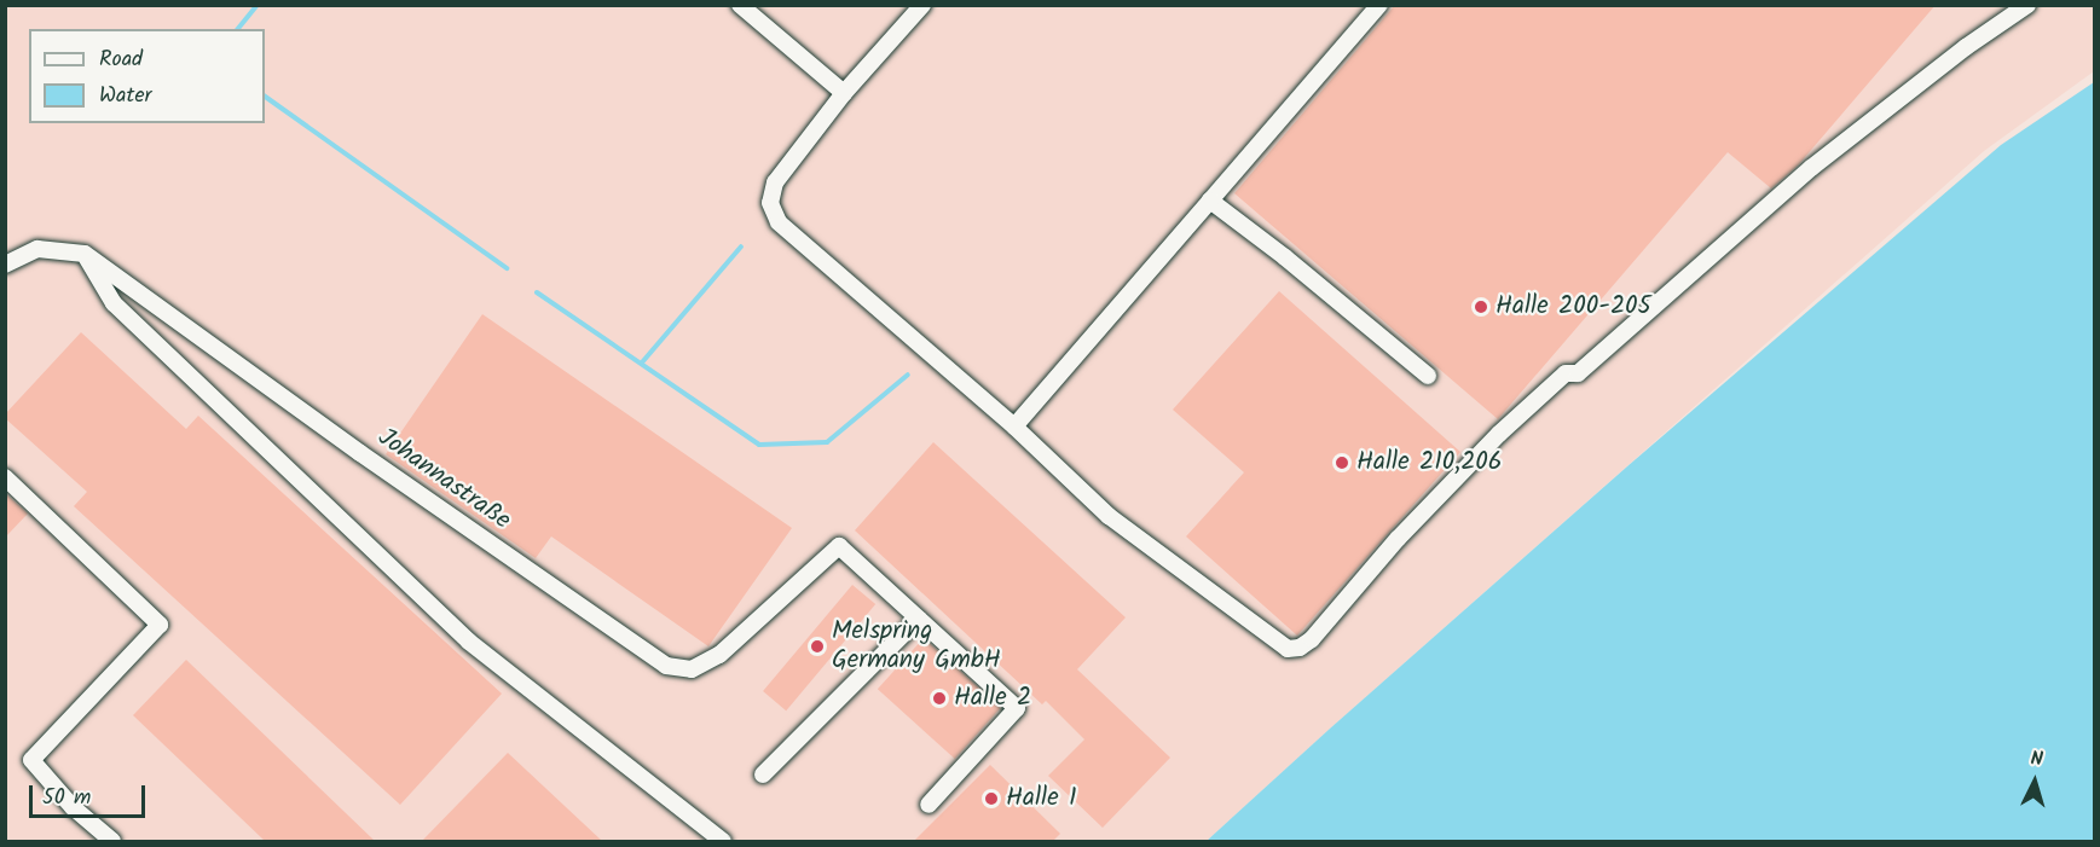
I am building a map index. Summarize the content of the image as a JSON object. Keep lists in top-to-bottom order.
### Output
{
  "streets": {
    "street": ["Johannastraße"]
  },
  "places": [
    "Halle 200-205",
    "Halle 210,206",
    "Melspring Germany GmbH",
    "Halle 2",
    "Halle 1"
  ],
  "legend": ["Road", "Water"],
  "scale_bar": "50 m",
  "north": "top"
}
